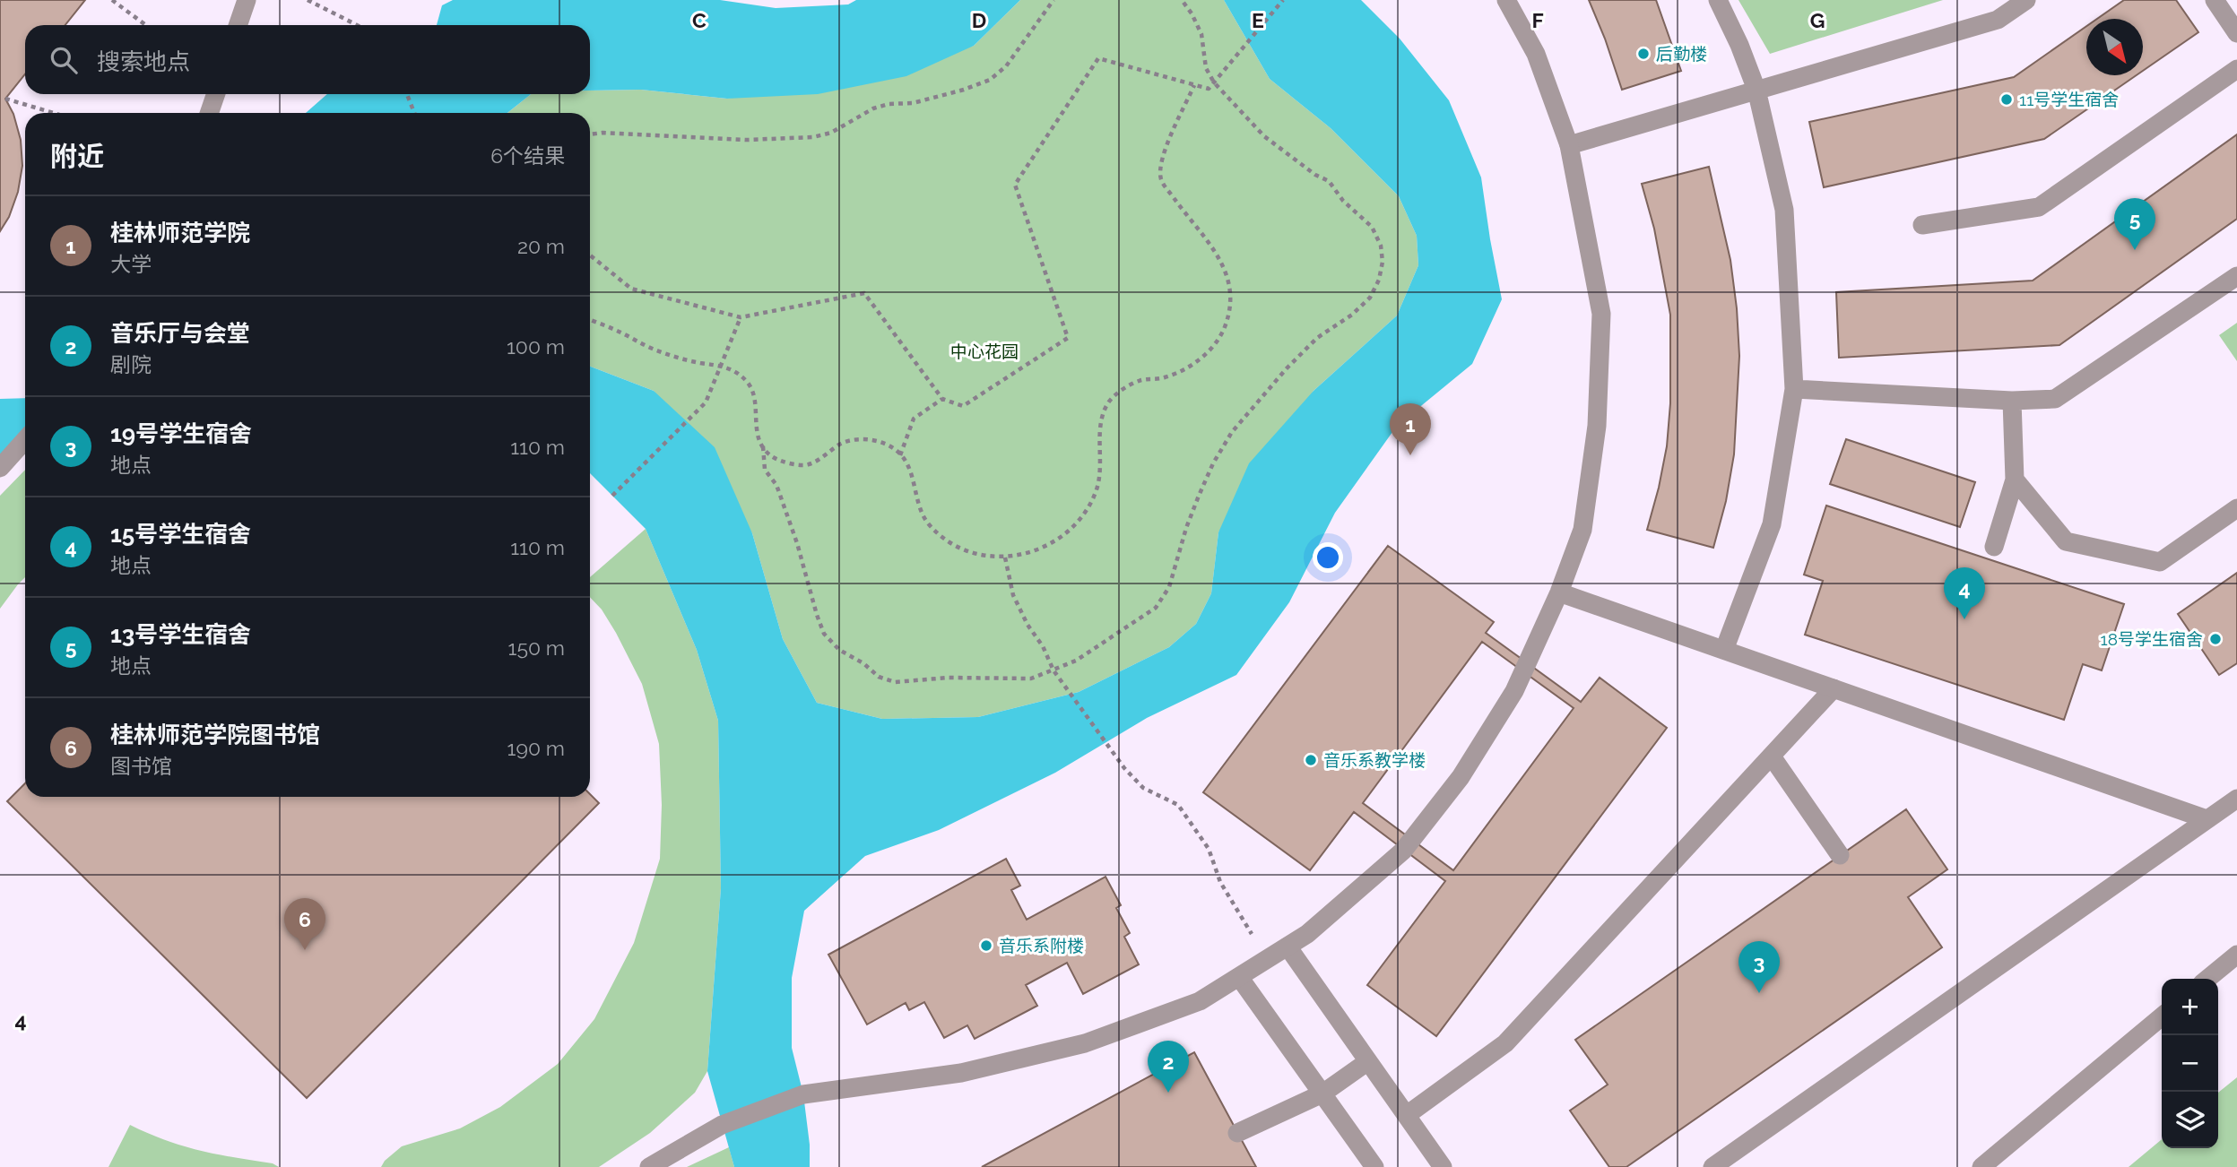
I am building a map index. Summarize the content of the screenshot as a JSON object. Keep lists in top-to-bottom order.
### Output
{
  "parks": ["中心花园"],
  "places": [
    "后勤楼",
    "11号学生宿舍",
    "18号学生宿舍",
    "音乐系教学楼",
    "音乐系附楼"
  ],
  "north": "bottom right",
  "page": {
    "search": "搜索地点",
    "heading": ["附近", "6个结果"],
    "list": [
      {
        "mark": "1",
        "name": "桂林师范学院",
        "note": "大学",
        "value": "20 m"
      },
      {
        "mark": "2",
        "name": "音乐厅与会堂",
        "note": "剧院",
        "value": "100 m"
      },
      {
        "mark": "3",
        "name": "19号学生宿舍",
        "note": "地点",
        "value": "110 m"
      },
      {
        "mark": "4",
        "name": "15号学生宿舍",
        "note": "地点",
        "value": "110 m"
      },
      {
        "mark": "5",
        "name": "13号学生宿舍",
        "note": "地点",
        "value": "150 m"
      },
      {
        "mark": "6",
        "name": "桂林师范学院图书馆",
        "note": "图书馆",
        "value": "190 m"
      }
    ],
    "pins": [
      "5",
      "1",
      "4",
      "6",
      "3",
      "2"
    ],
    "map_buttons": ["+", "−"]
  },
  "grid": {
    "columns": [
      "C",
      "D",
      "E",
      "F",
      "G"
    ],
    "rows": ["4"]
  }
}
